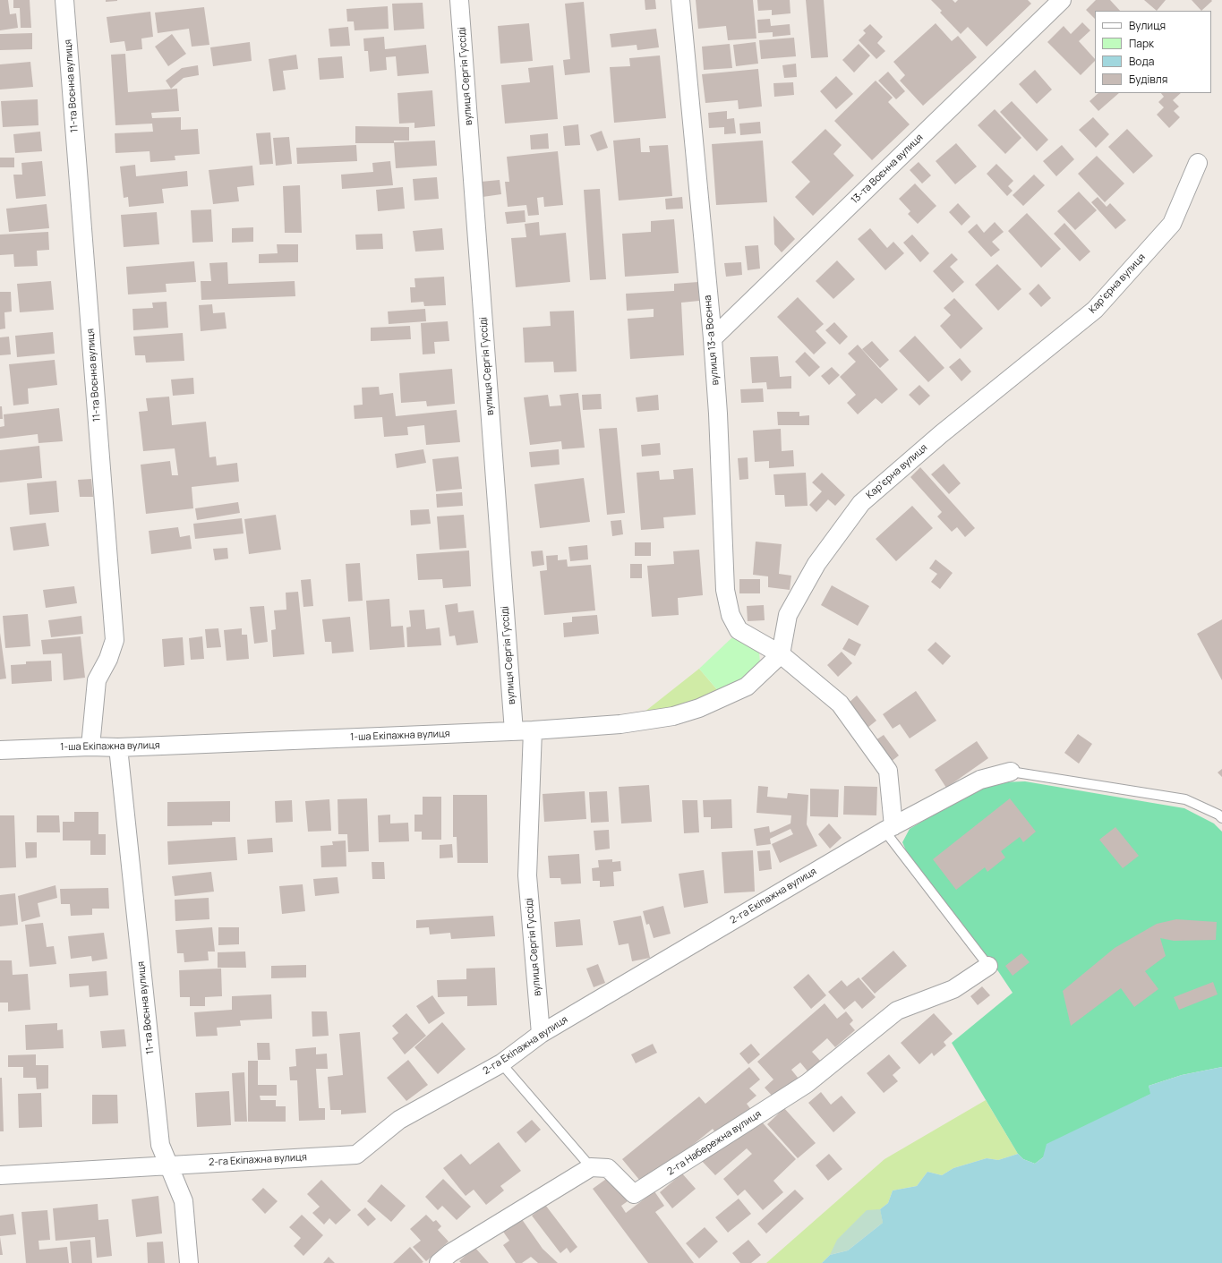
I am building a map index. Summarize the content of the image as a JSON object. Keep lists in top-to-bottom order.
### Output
{
  "streets": {
    "street": [
      "вулиця Сергія Гуссіді",
      "11-та Воєнна вулиця",
      "13-та Воєнна вулиця",
      "Карʼєрна вулиця",
      "вулиця 13-а Воєнна",
      "1-ша Екіпажна вулиця",
      "2-га Екіпажна вулиця",
      "2-га Набережна вулиця"
    ]
  },
  "crossings": [
    ["вулиця Сергія Гуссіді", "1-ша Екіпажна вулиця"],
    ["вулиця Сергія Гуссіді", "2-га Екіпажна вулиця"],
    ["11-та Воєнна вулиця", "1-ша Екіпажна вулиця"],
    ["11-та Воєнна вулиця", "2-га Екіпажна вулиця"],
    ["13-та Воєнна вулиця", "вулиця 13-а Воєнна"],
    ["Карʼєрна вулиця", "вулиця 13-а Воєнна"],
    ["Карʼєрна вулиця", "1-ша Екіпажна вулиця"],
    ["вулиця 13-а Воєнна", "1-ша Екіпажна вулиця"]
  ],
  "legend": [
    "Вулиця",
    "Парк",
    "Вода",
    "Будівля"
  ]
}
